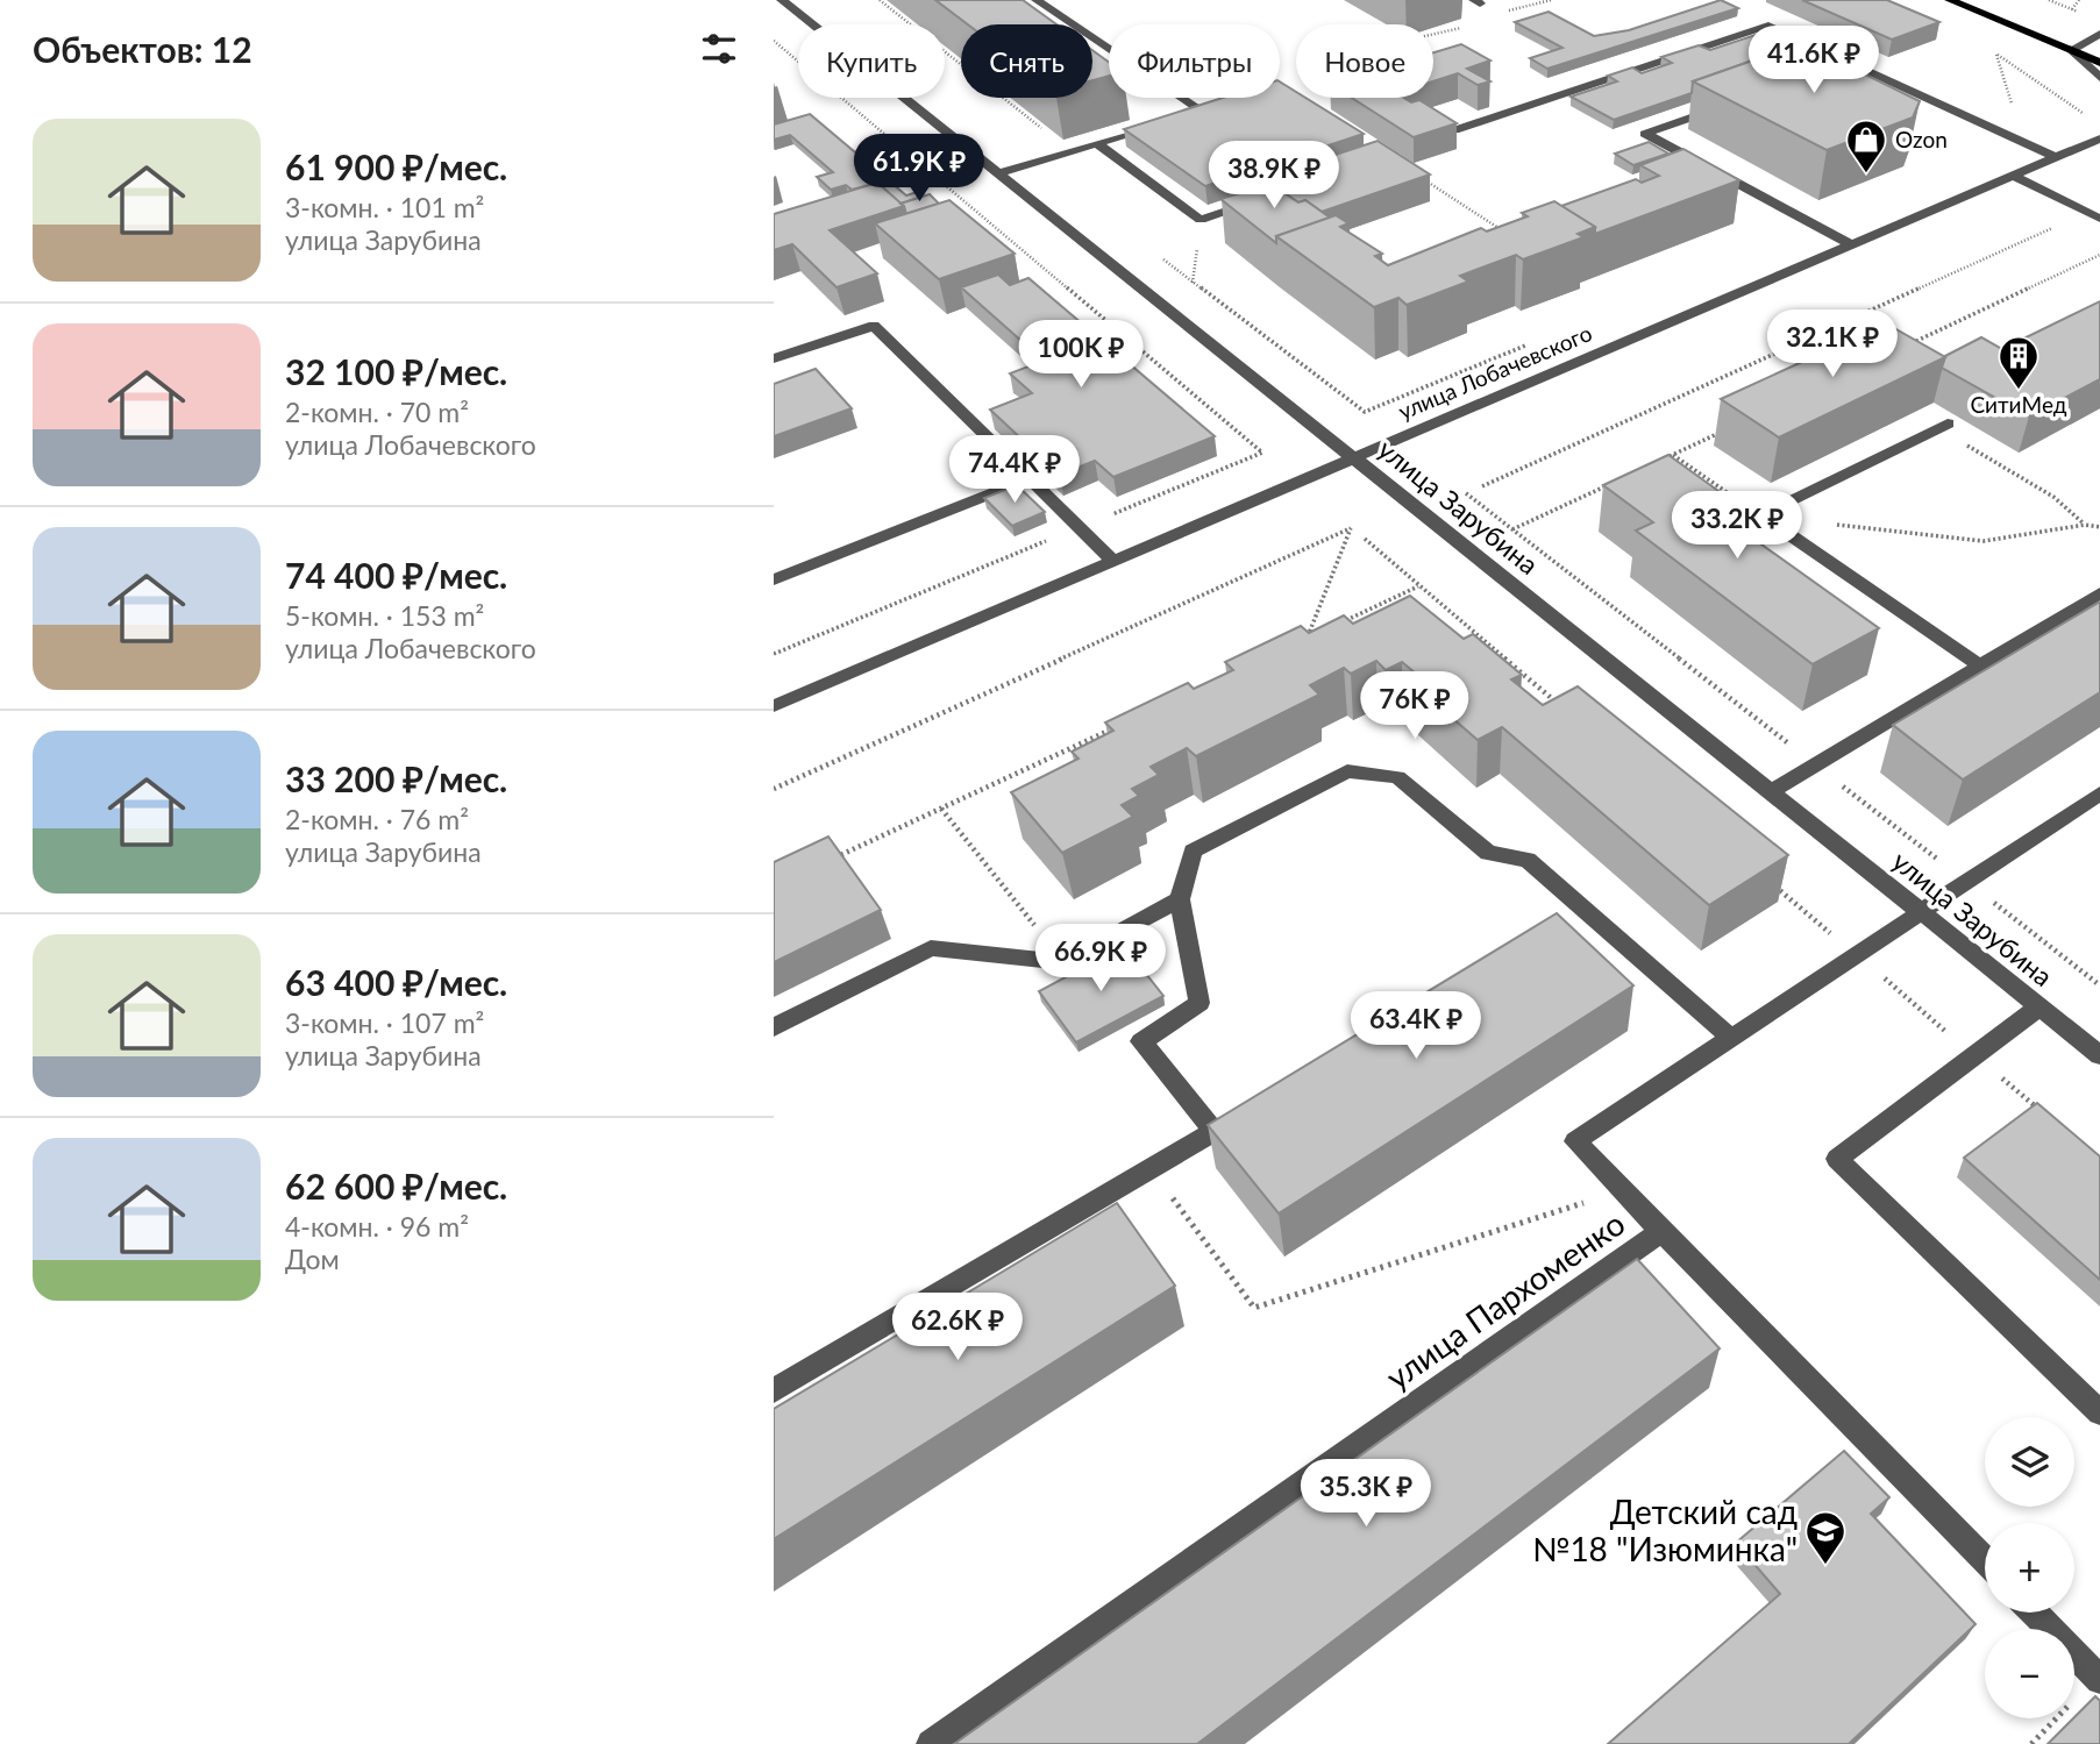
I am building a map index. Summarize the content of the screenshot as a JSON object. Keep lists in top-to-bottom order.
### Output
{
  "streets": {
    "street": ["улица Лобачевского", "улица Зарубина", "улица Пархоменко"]
  },
  "crossings": [
    ["улица Лобачевского", "улица Зарубина"],
    ["улица Зарубина", "улица Пархоменко"]
  ],
  "places": {
    "shop": ["Ozon"],
    "building": ["СитиМед"],
    "school or university": ["Детский сад №18 \"Изюминка\""]
  },
  "page": {
    "heading": "Объектов: 12",
    "chip": [
      "Купить",
      "Снять",
      "Фильтры",
      "Новое"
    ],
    "price": [
      "41.6K ₽",
      "61.9K ₽",
      "38.9K ₽",
      "32.1K ₽",
      "100K ₽",
      "74.4K ₽",
      "33.2K ₽",
      "76K ₽",
      "66.9K ₽",
      "63.4K ₽",
      "62.6K ₽",
      "35.3K ₽"
    ],
    "list": [
      {
        "name": "61 900 ₽/мес.",
        "note": "3-комн. · 101 m² · улица Зарубина"
      },
      {
        "name": "32 100 ₽/мес.",
        "note": "2-комн. · 70 m² · улица Лобачевского"
      },
      {
        "name": "74 400 ₽/мес.",
        "note": "5-комн. · 153 m² · улица Лобачевского"
      },
      {
        "name": "33 200 ₽/мес.",
        "note": "2-комн. · 76 m² · улица Зарубина"
      },
      {
        "name": "63 400 ₽/мес.",
        "note": "3-комн. · 107 m² · улица Зарубина"
      },
      {
        "name": "62 600 ₽/мес.",
        "note": "4-комн. · 96 m² · Дом"
      }
    ],
    "map_buttons": ["+", "−"]
  }
}
